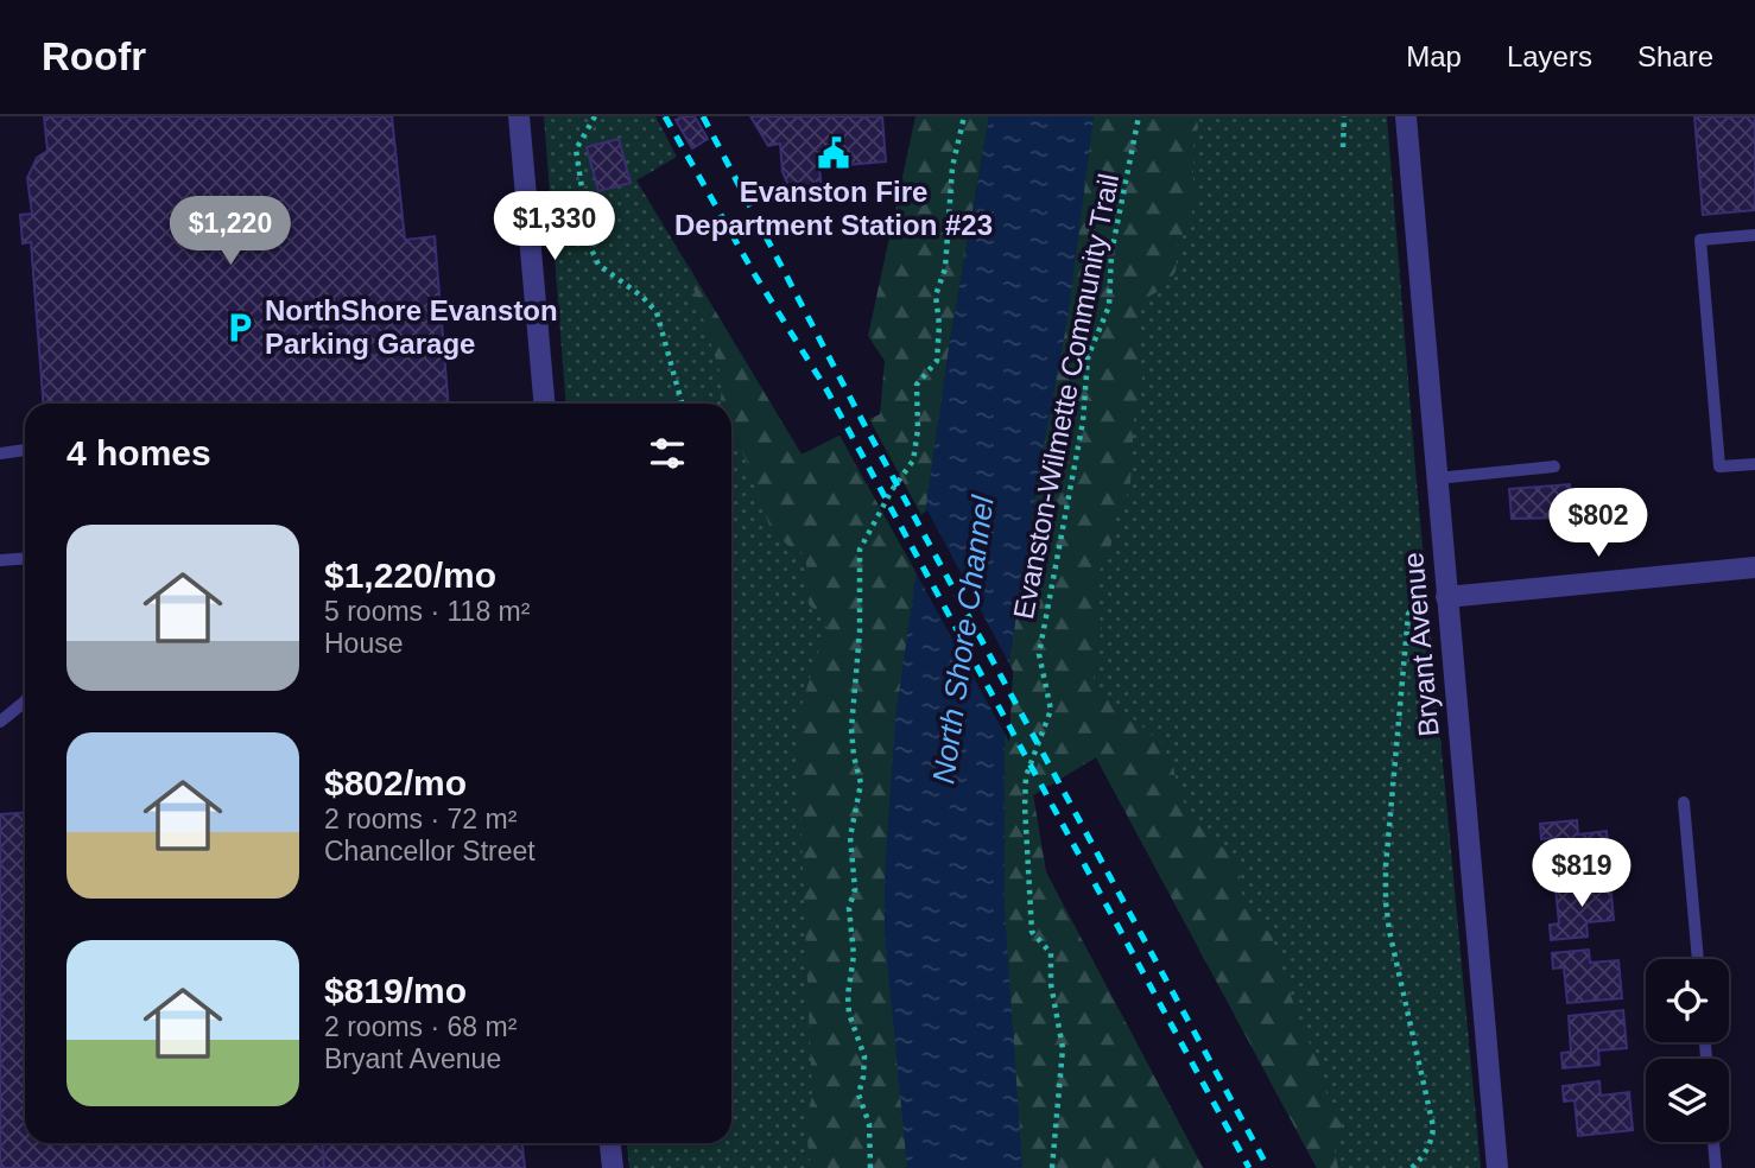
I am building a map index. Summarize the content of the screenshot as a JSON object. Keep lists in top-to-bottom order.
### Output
{
  "streets": {
    "street": ["Bryant Avenue"],
    "path": ["Evanston-Wilmette Community Trail"]
  },
  "water": ["North Shore Channel"],
  "places": {
    "public building": ["Evanston Fire Department Station #23"],
    "parking": ["NorthShore Evanston Parking Garage"]
  },
  "page": {
    "header": "Roofr",
    "nav": ["Map", "Layers", "Share"],
    "price": [
      "$1,330",
      "$1,220",
      "$802",
      "$819"
    ],
    "heading": "4 homes",
    "list": [
      {
        "name": "$1,220/mo",
        "note": "5 rooms · 118 m² · House"
      },
      {
        "name": "$802/mo",
        "note": "2 rooms · 72 m² · Chancellor Street"
      },
      {
        "name": "$819/mo",
        "note": "2 rooms · 68 m² · Bryant Avenue"
      }
    ]
  }
}
